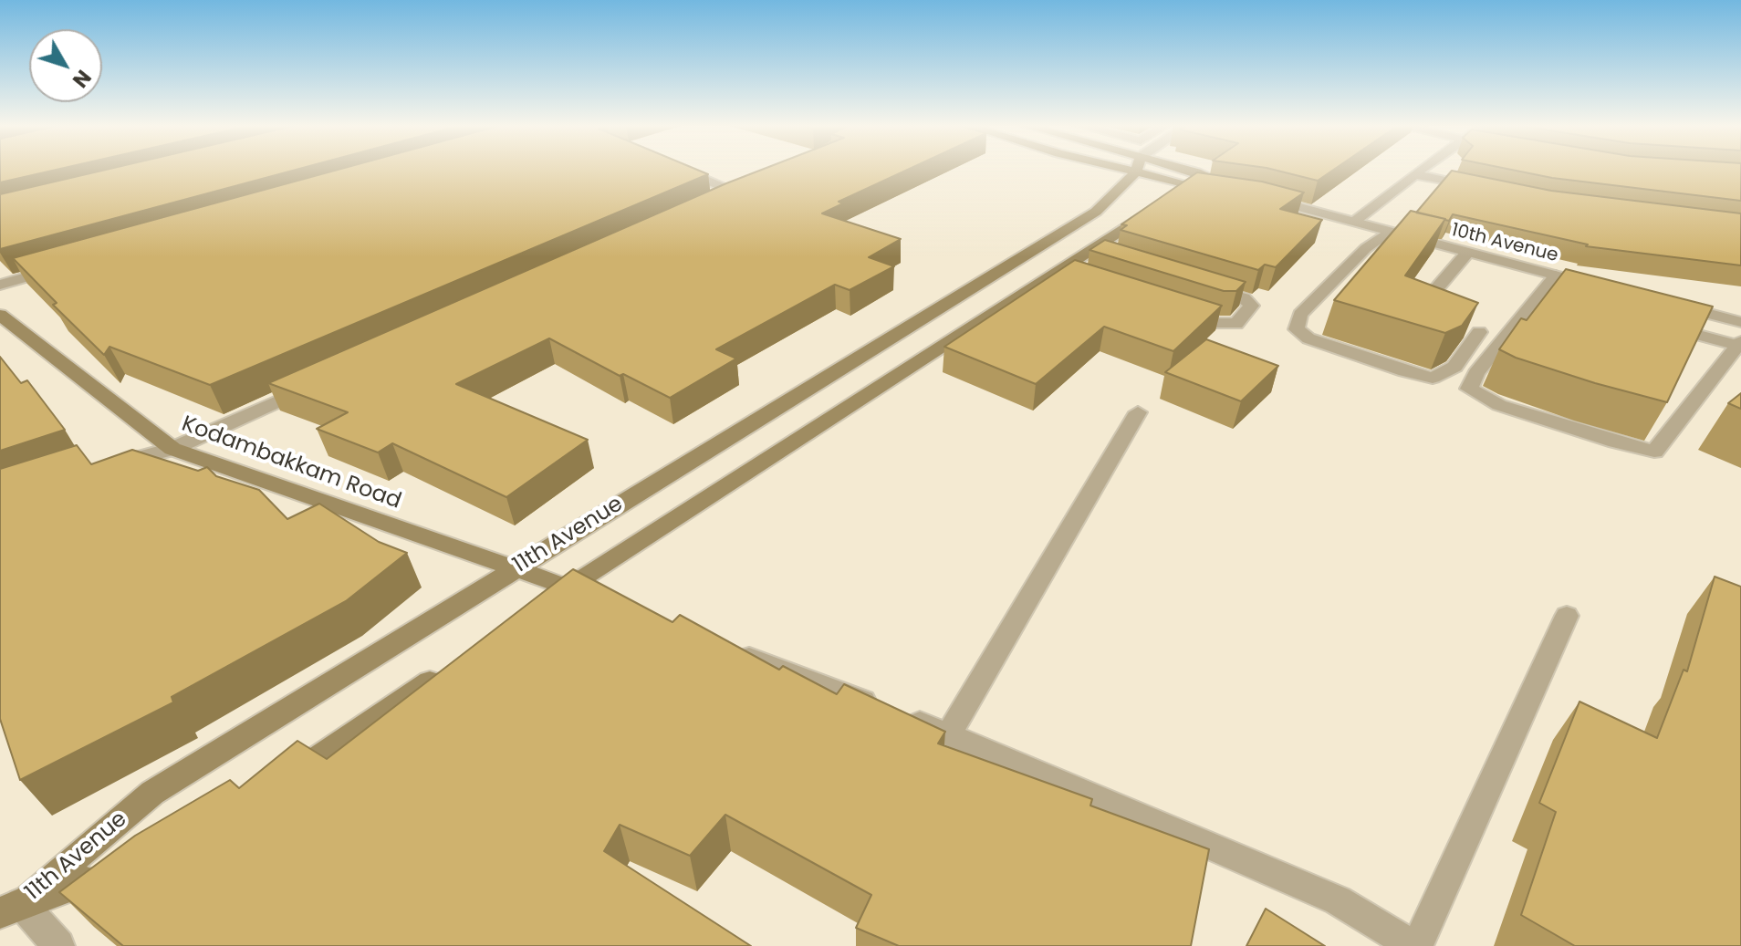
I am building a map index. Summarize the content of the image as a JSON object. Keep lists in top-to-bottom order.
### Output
{
  "streets": {
    "main road": ["Kodambakkam Road", "11th Avenue"],
    "street": ["10th Avenue"]
  },
  "crossings": [
    ["Kodambakkam Road", "11th Avenue"]
  ],
  "north": "bottom right"
}
